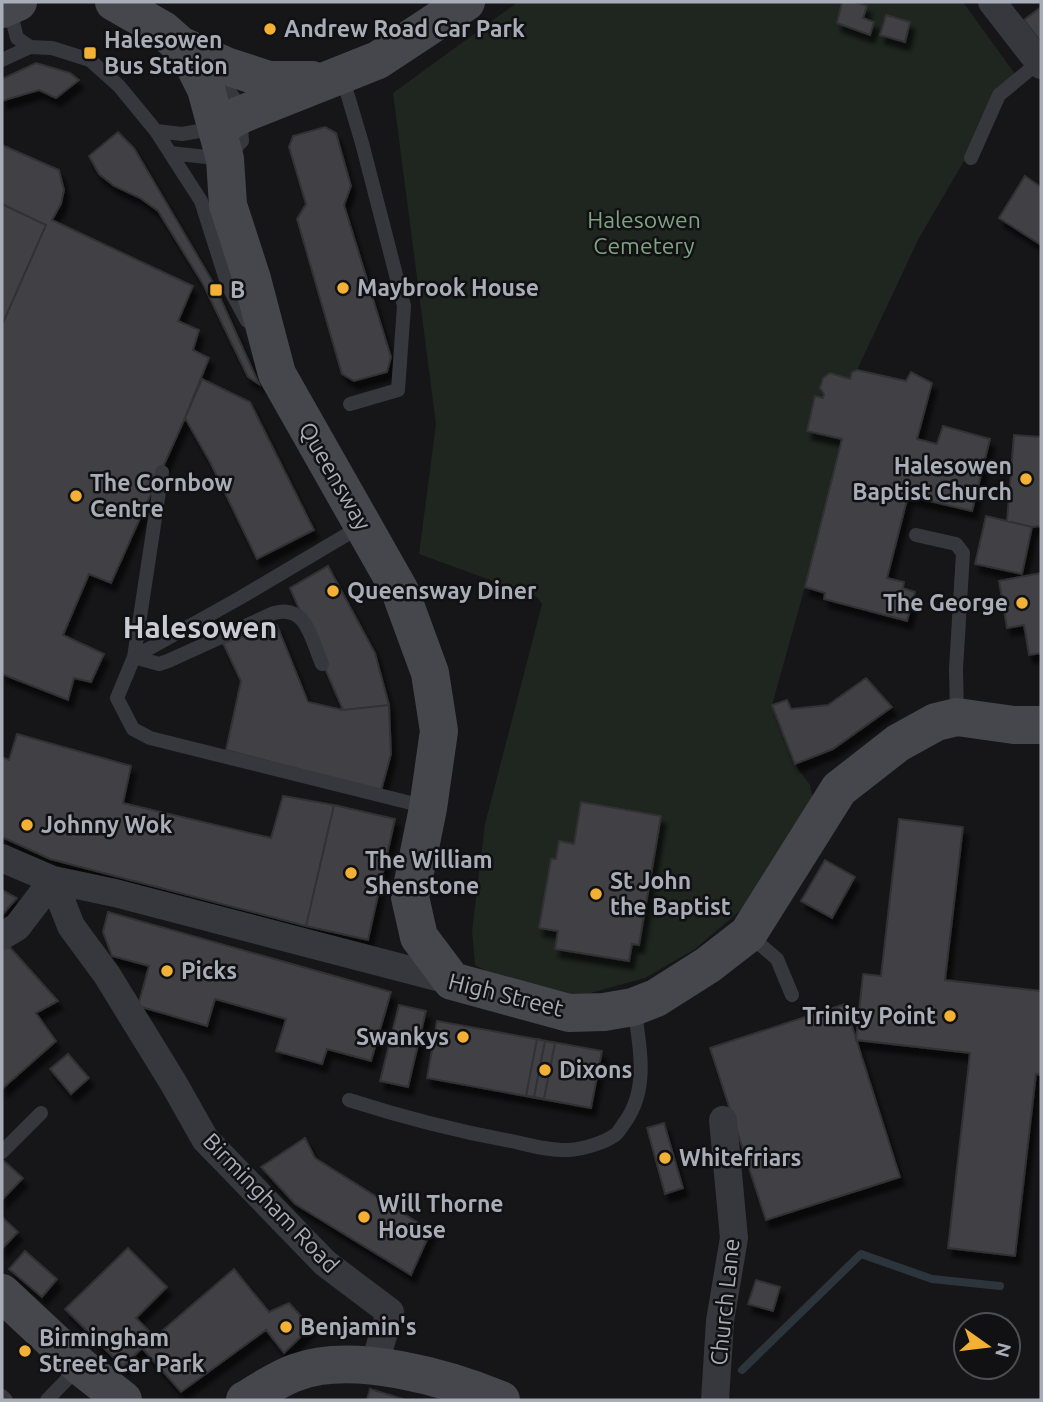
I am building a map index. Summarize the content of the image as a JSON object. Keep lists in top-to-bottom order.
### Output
{
  "streets": {
    "main road": ["Queensway", "High Street"],
    "street": ["Birmingham Road", "Church Lane"]
  },
  "crossings": [
    ["Queensway", "High Street"],
    ["High Street", "Birmingham Road"]
  ],
  "districts": ["Halesowen"],
  "parks": ["Halesowen Cemetery"],
  "places": {
    "other": [
      "Andrew Road Car Park",
      "Maybrook House",
      "Halesowen Baptist Church",
      "The Cornbow Centre",
      "Queensway Diner",
      "The George",
      "Johnny Wok",
      "The William Shenstone",
      "St John the Baptist",
      "Picks",
      "Trinity Point",
      "Swankys",
      "Dixons",
      "Whitefriars",
      "Will Thorne House",
      "Benjamin's",
      "Birmingham Street Car Park"
    ],
    "transit": ["Halesowen Bus Station", "B"]
  },
  "north": "right"
}
